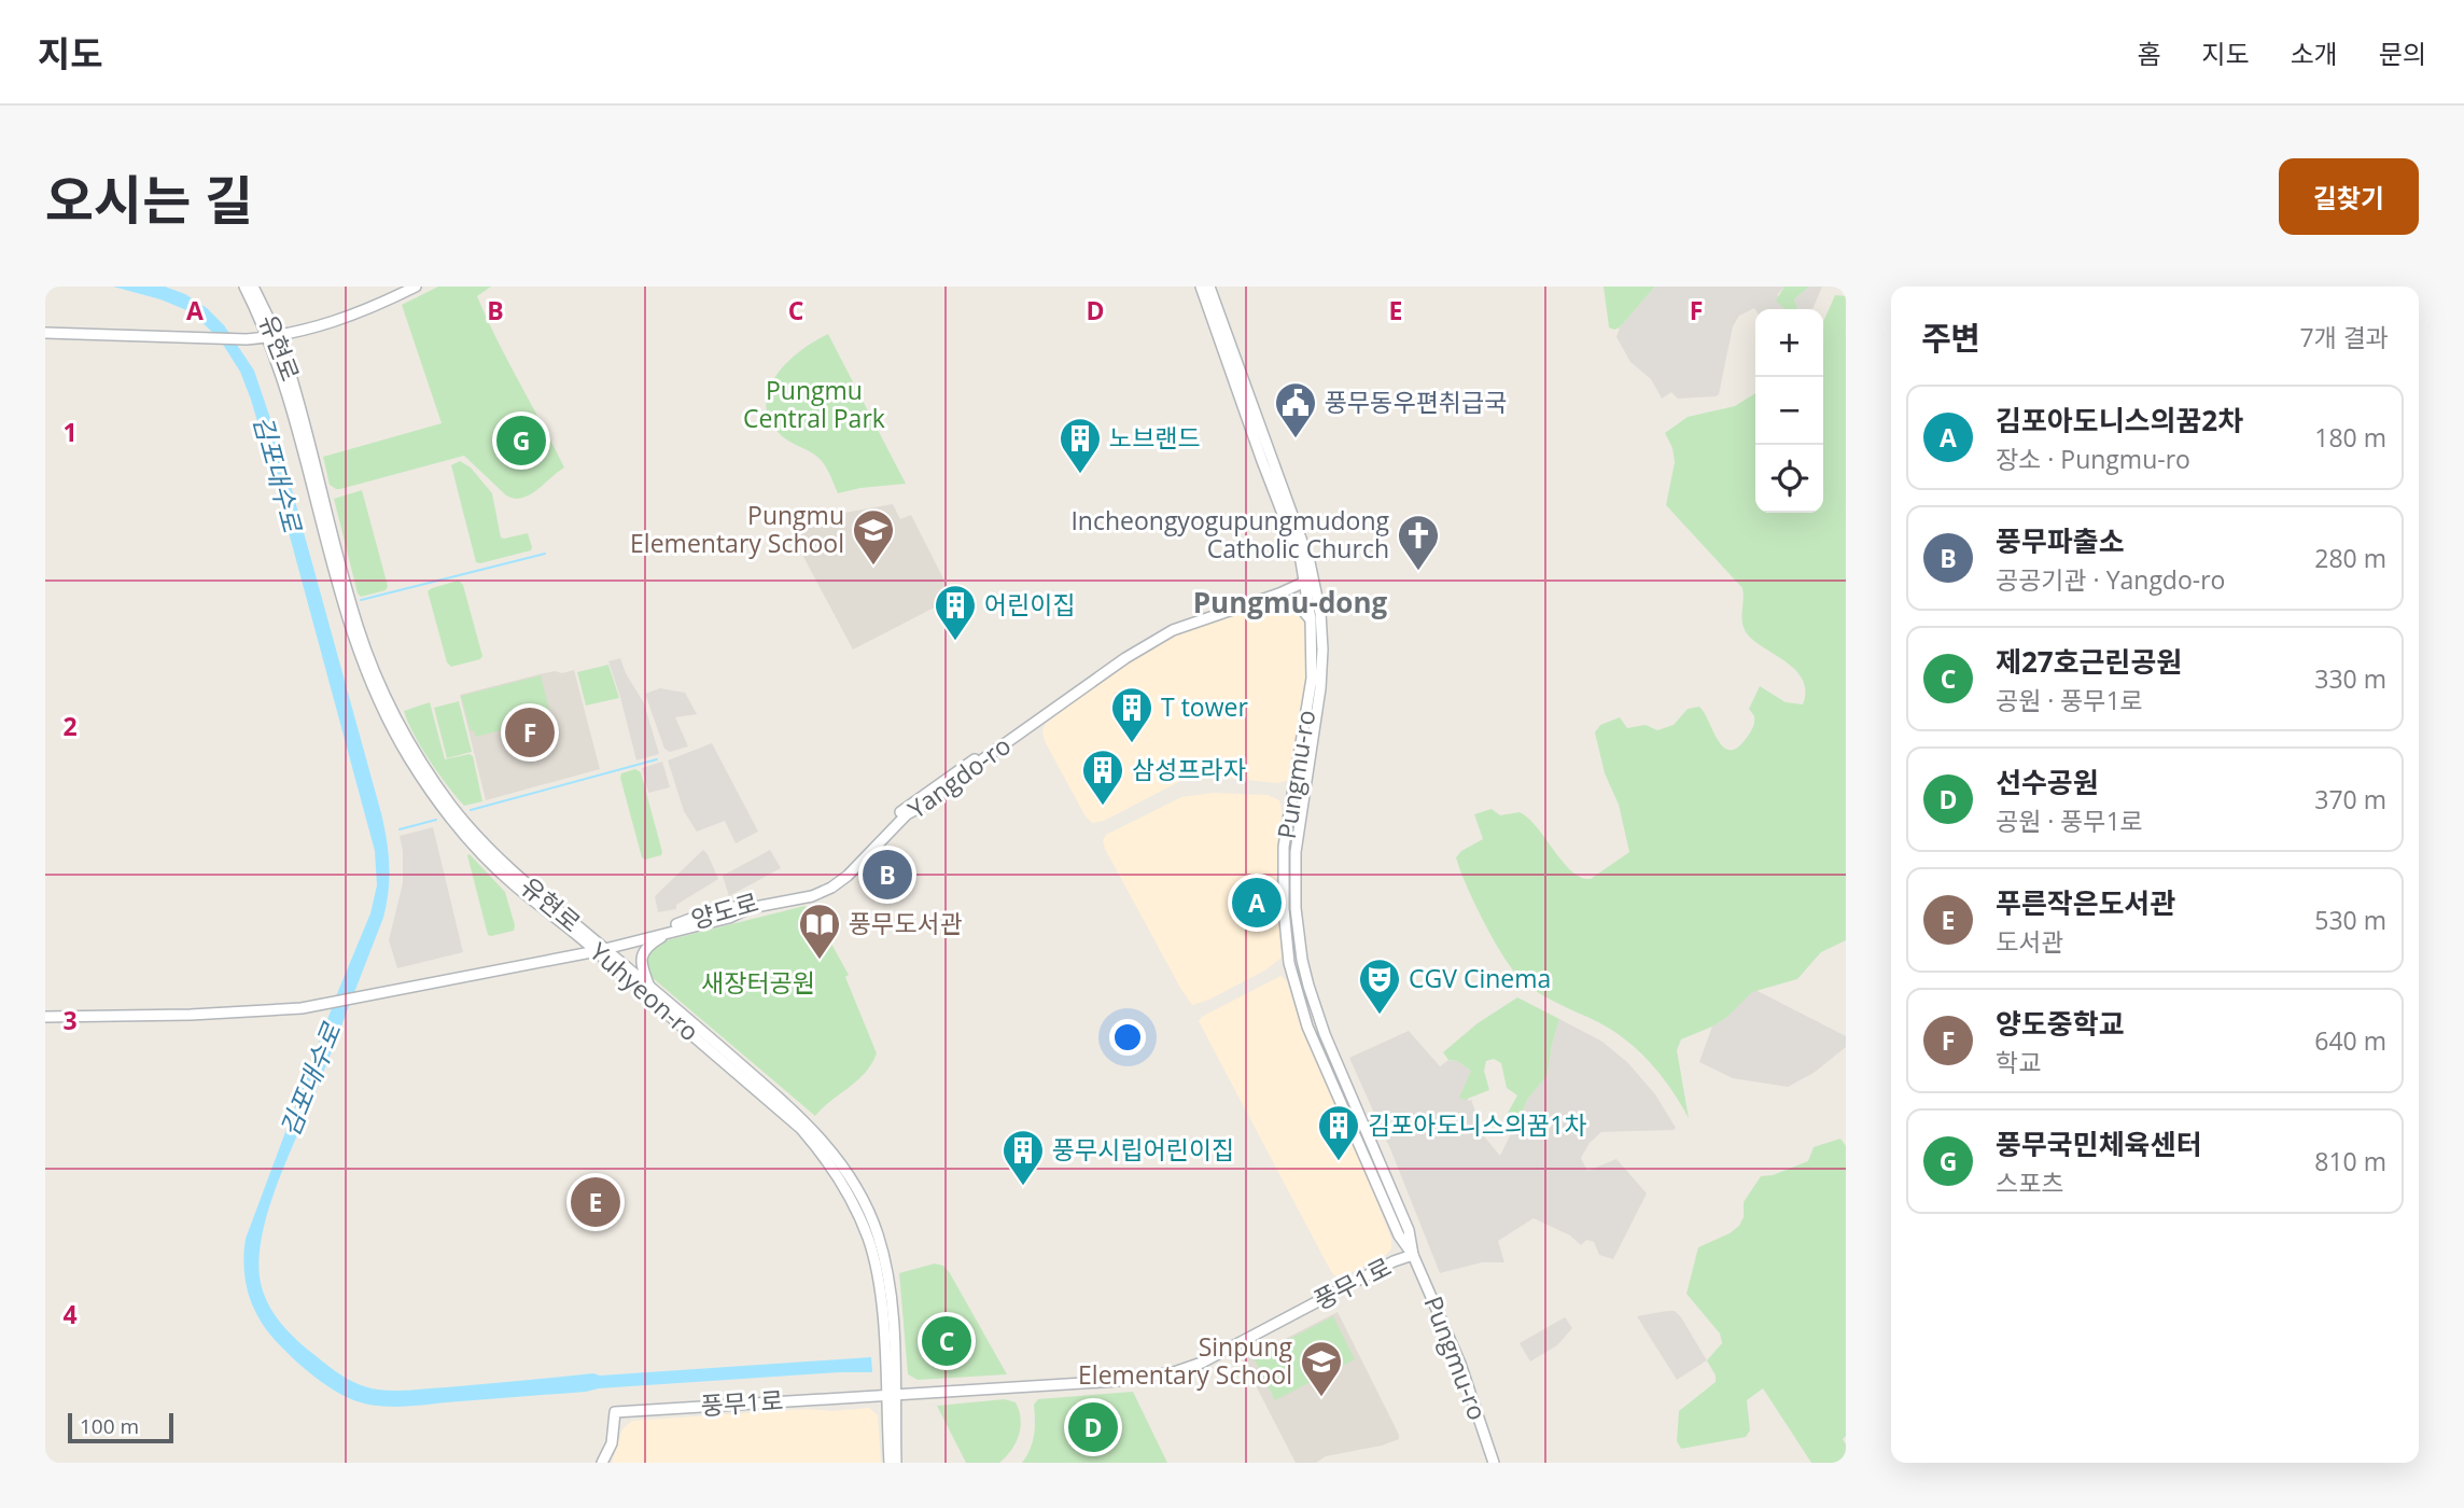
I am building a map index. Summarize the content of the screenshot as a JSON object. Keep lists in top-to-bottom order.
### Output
{
  "streets": {
    "street": [
      "유현로",
      "Pungmu-ro",
      "Yangdo-ro",
      "양도로",
      "Yuhyeon-ro",
      "풍무1로"
    ]
  },
  "crossings": [
    ["유현로", "Yangdo-ro"],
    ["유현로", "양도로"],
    ["유현로", "Yuhyeon-ro"],
    ["유현로", "풍무1로"],
    ["Pungmu-ro", "Yangdo-ro"],
    ["Pungmu-ro", "양도로"],
    ["Pungmu-ro", "풍무1로"],
    ["Yangdo-ro", "양도로"],
    ["Yangdo-ro", "Yuhyeon-ro"],
    ["양도로", "Yuhyeon-ro"],
    ["Yuhyeon-ro", "풍무1로"]
  ],
  "districts": ["Pungmu-dong"],
  "water": ["김포대수로"],
  "parks": ["Pungmu Central Park", "새장터공원"],
  "places": {
    "public building": ["풍무동우편취급국"],
    "building": [
      "노브랜드",
      "어린이집",
      "T tower",
      "삼성프라자",
      "김포아도니스의꿈1차",
      "풍무시립어린이집"
    ],
    "school or university": ["Pungmu Elementary School", "Sinpung Elementary School"],
    "church": ["Incheongyogupungmudong Catholic Church"],
    "library": ["풍무도서관"],
    "theatre": ["CGV Cinema"]
  },
  "scale_bar": "100 m",
  "page": {
    "header": "지도",
    "nav": [
      "홈",
      "지도",
      "소개",
      "문의"
    ],
    "title": "오시는 길",
    "buttons": "길찾기",
    "heading": ["주변", "7개 결과"],
    "map_buttons": ["+", "−"],
    "list": [
      {
        "mark": "A",
        "name": "김포아도니스의꿈2차",
        "note": "장소 · Pungmu-ro",
        "value": "180 m"
      },
      {
        "mark": "B",
        "name": "풍무파출소",
        "note": "공공기관 · Yangdo-ro",
        "value": "280 m"
      },
      {
        "mark": "C",
        "name": "제27호근린공원",
        "note": "공원 · 풍무1로",
        "value": "330 m"
      },
      {
        "mark": "D",
        "name": "선수공원",
        "note": "공원 · 풍무1로",
        "value": "370 m"
      },
      {
        "mark": "E",
        "name": "푸른작은도서관",
        "note": "도서관",
        "value": "530 m"
      },
      {
        "mark": "F",
        "name": "양도중학교",
        "note": "학교",
        "value": "640 m"
      },
      {
        "mark": "G",
        "name": "풍무국민체육센터",
        "note": "스포츠",
        "value": "810 m"
      }
    ],
    "pins": [
      "G",
      "F",
      "B",
      "A",
      "E",
      "C",
      "D"
    ],
    "scale": "100 m"
  },
  "grid": {
    "columns": [
      "A",
      "B",
      "C",
      "D",
      "E",
      "F"
    ],
    "rows": [
      "1",
      "2",
      "3",
      "4"
    ]
  }
}
